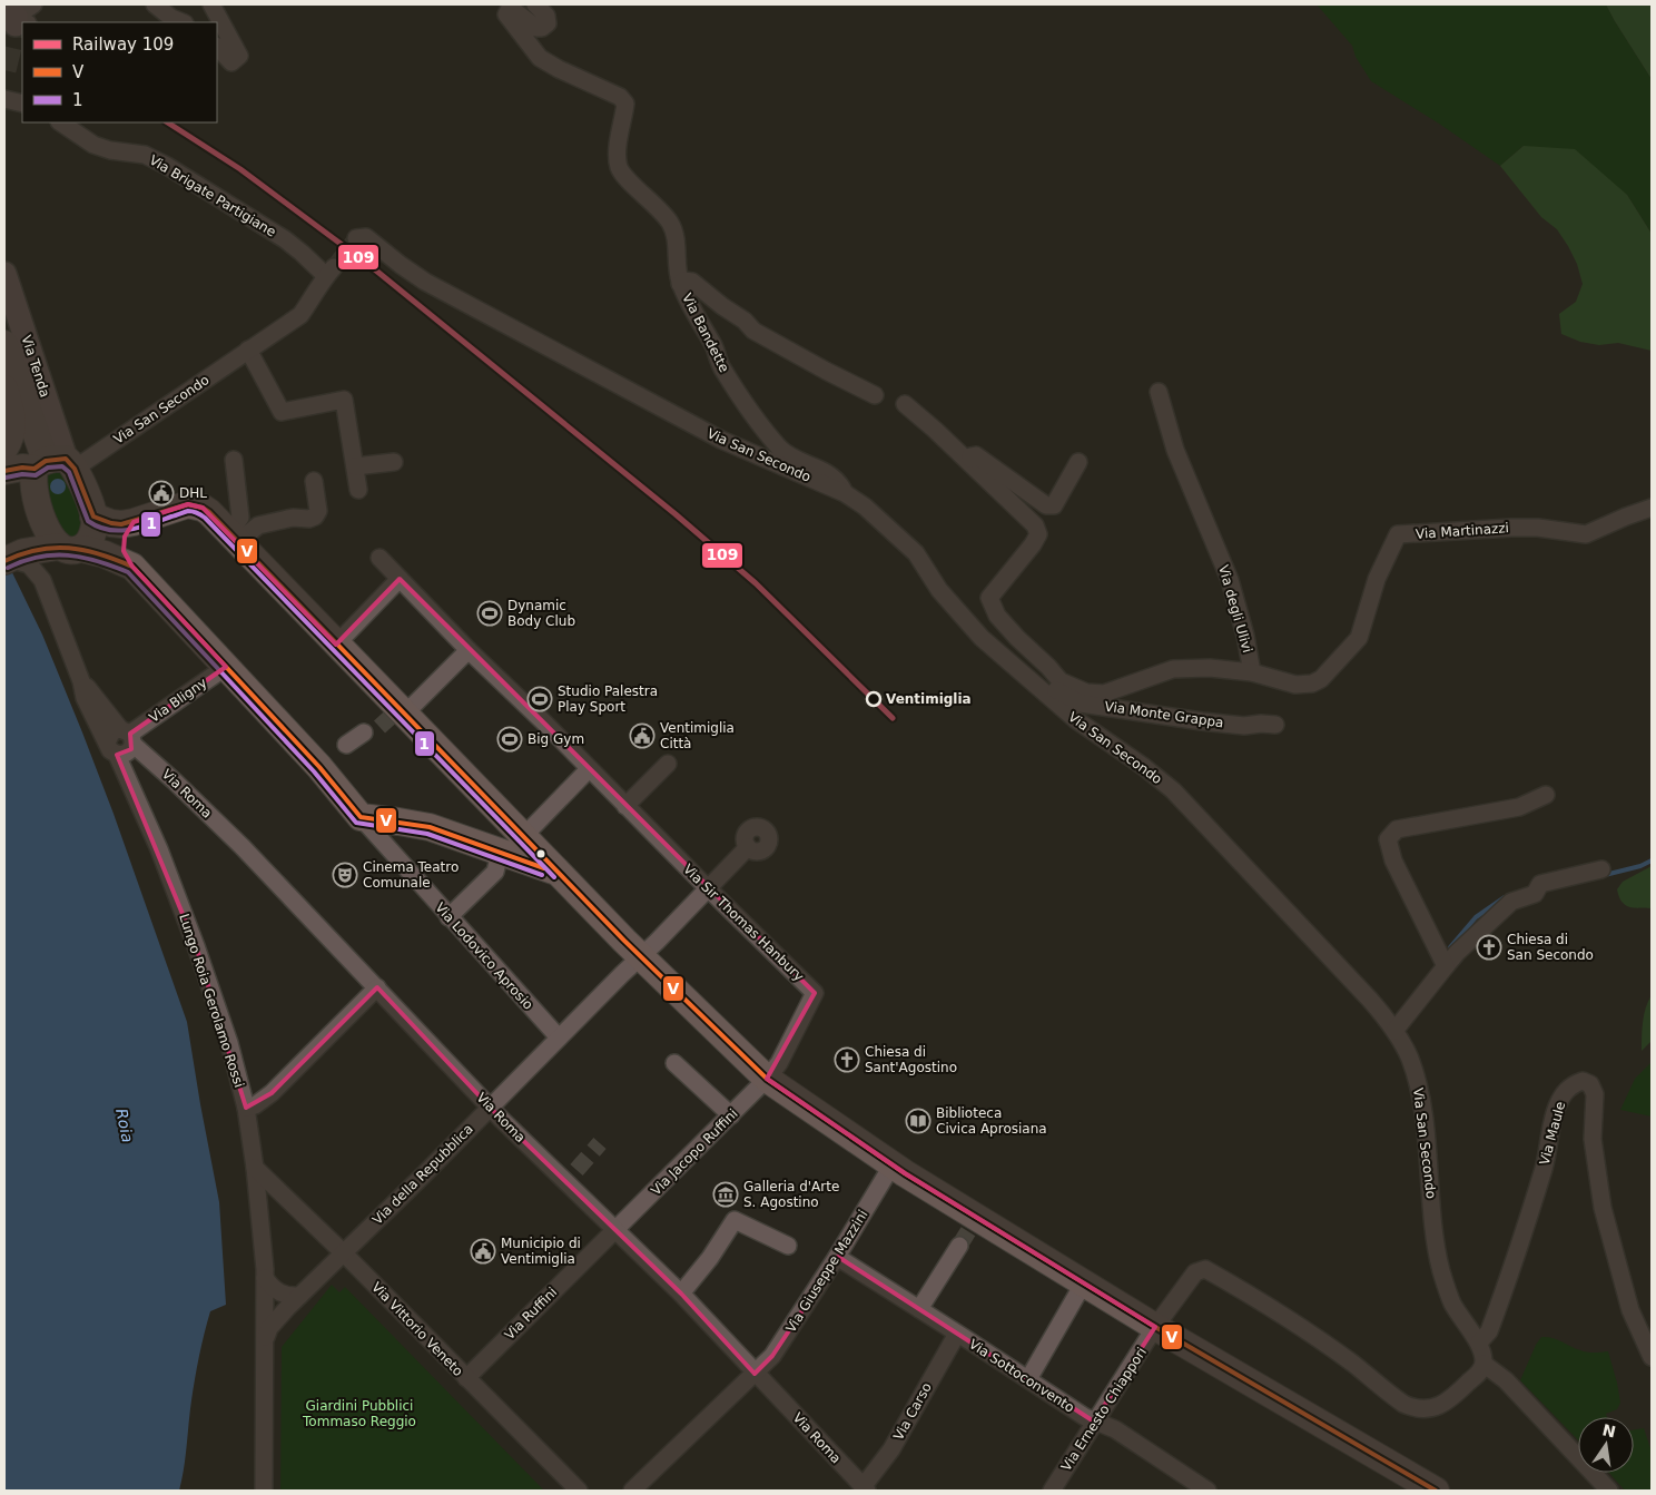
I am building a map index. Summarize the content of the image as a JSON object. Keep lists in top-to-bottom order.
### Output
{
  "streets": {
    "main road": ["Via Tenda", "Via Lodovico Aprosio"],
    "street": [
      "Via Brigate Partigiane",
      "Via Bandette",
      "Via San Secondo",
      "Via Martinazzi",
      "Via degli Ulivi",
      "Via Bligny",
      "Via Monte Grappa",
      "Via Roma",
      "Via Sir Thomas Hanbury",
      "Lungo Roia Gerolamo Rossi",
      "Via Maule",
      "Via Jacopo Ruffini",
      "Via della Repubblica",
      "Via Giuseppe Mazzini",
      "Via Ruffini",
      "Via Vittorio Veneto",
      "Via Sottoconvento",
      "Via Ernesto Chiappori",
      "Via Carso"
    ]
  },
  "crossings": [
    ["Via Brigate Partigiane", "Via San Secondo"],
    ["Via Bandette", "Via San Secondo"],
    ["Via Tenda", "Via San Secondo"],
    ["Via San Secondo", "Via degli Ulivi"],
    ["Via San Secondo", "Via Monte Grappa"],
    ["Via San Secondo", "Via Maule"],
    ["Via San Secondo", "Via Ernesto Chiappori"],
    ["Via Martinazzi", "Via degli Ulivi"],
    ["Via degli Ulivi", "Via Monte Grappa"],
    ["Via Bligny", "Via Roma"],
    ["Via Bligny", "Via Lodovico Aprosio"],
    ["Via Roma", "Lungo Roia Gerolamo Rossi"],
    ["Via Roma", "Via Jacopo Ruffini"],
    ["Via Roma", "Via della Repubblica"],
    ["Via Roma", "Via Giuseppe Mazzini"],
    ["Via Roma", "Via Ruffini"],
    ["Via Roma", "Via Carso"],
    ["Via Sir Thomas Hanbury", "Via Jacopo Ruffini"],
    ["Via Sir Thomas Hanbury", "Via della Repubblica"],
    ["Via Lodovico Aprosio", "Via della Repubblica"],
    ["Lungo Roia Gerolamo Rossi", "Via della Repubblica"],
    ["Lungo Roia Gerolamo Rossi", "Via Vittorio Veneto"],
    ["Via Jacopo Ruffini", "Via Ruffini"],
    ["Via della Repubblica", "Via Vittorio Veneto"],
    ["Via Giuseppe Mazzini", "Via Sottoconvento"],
    ["Via Ruffini", "Via Vittorio Veneto"],
    ["Via Sottoconvento", "Via Ernesto Chiappori"],
    ["Via Sottoconvento", "Via Carso"]
  ],
  "water": ["Roia"],
  "parks": ["Giardini Pubblici Tommaso Reggio"],
  "places": {
    "public building": ["DHL", "Ventimiglia Città", "Municipio di Ventimiglia"],
    "sports": ["Dynamic Body Club", "Studio Palestra Play Sport", "Big Gym"],
    "other": ["Ventimiglia"],
    "theatre": ["Cinema Teatro Comunale"],
    "church": ["Chiesa di San Secondo", "Chiesa di Sant'Agostino"],
    "library": ["Biblioteca Civica Aprosiana"],
    "museum": ["Galleria d'Arte S. Agostino"]
  },
  "lines": ["rail line 109", "transit line V", "transit line 1"],
  "legend": ["Railway 109", "V", "1"],
  "north": "top"
}
